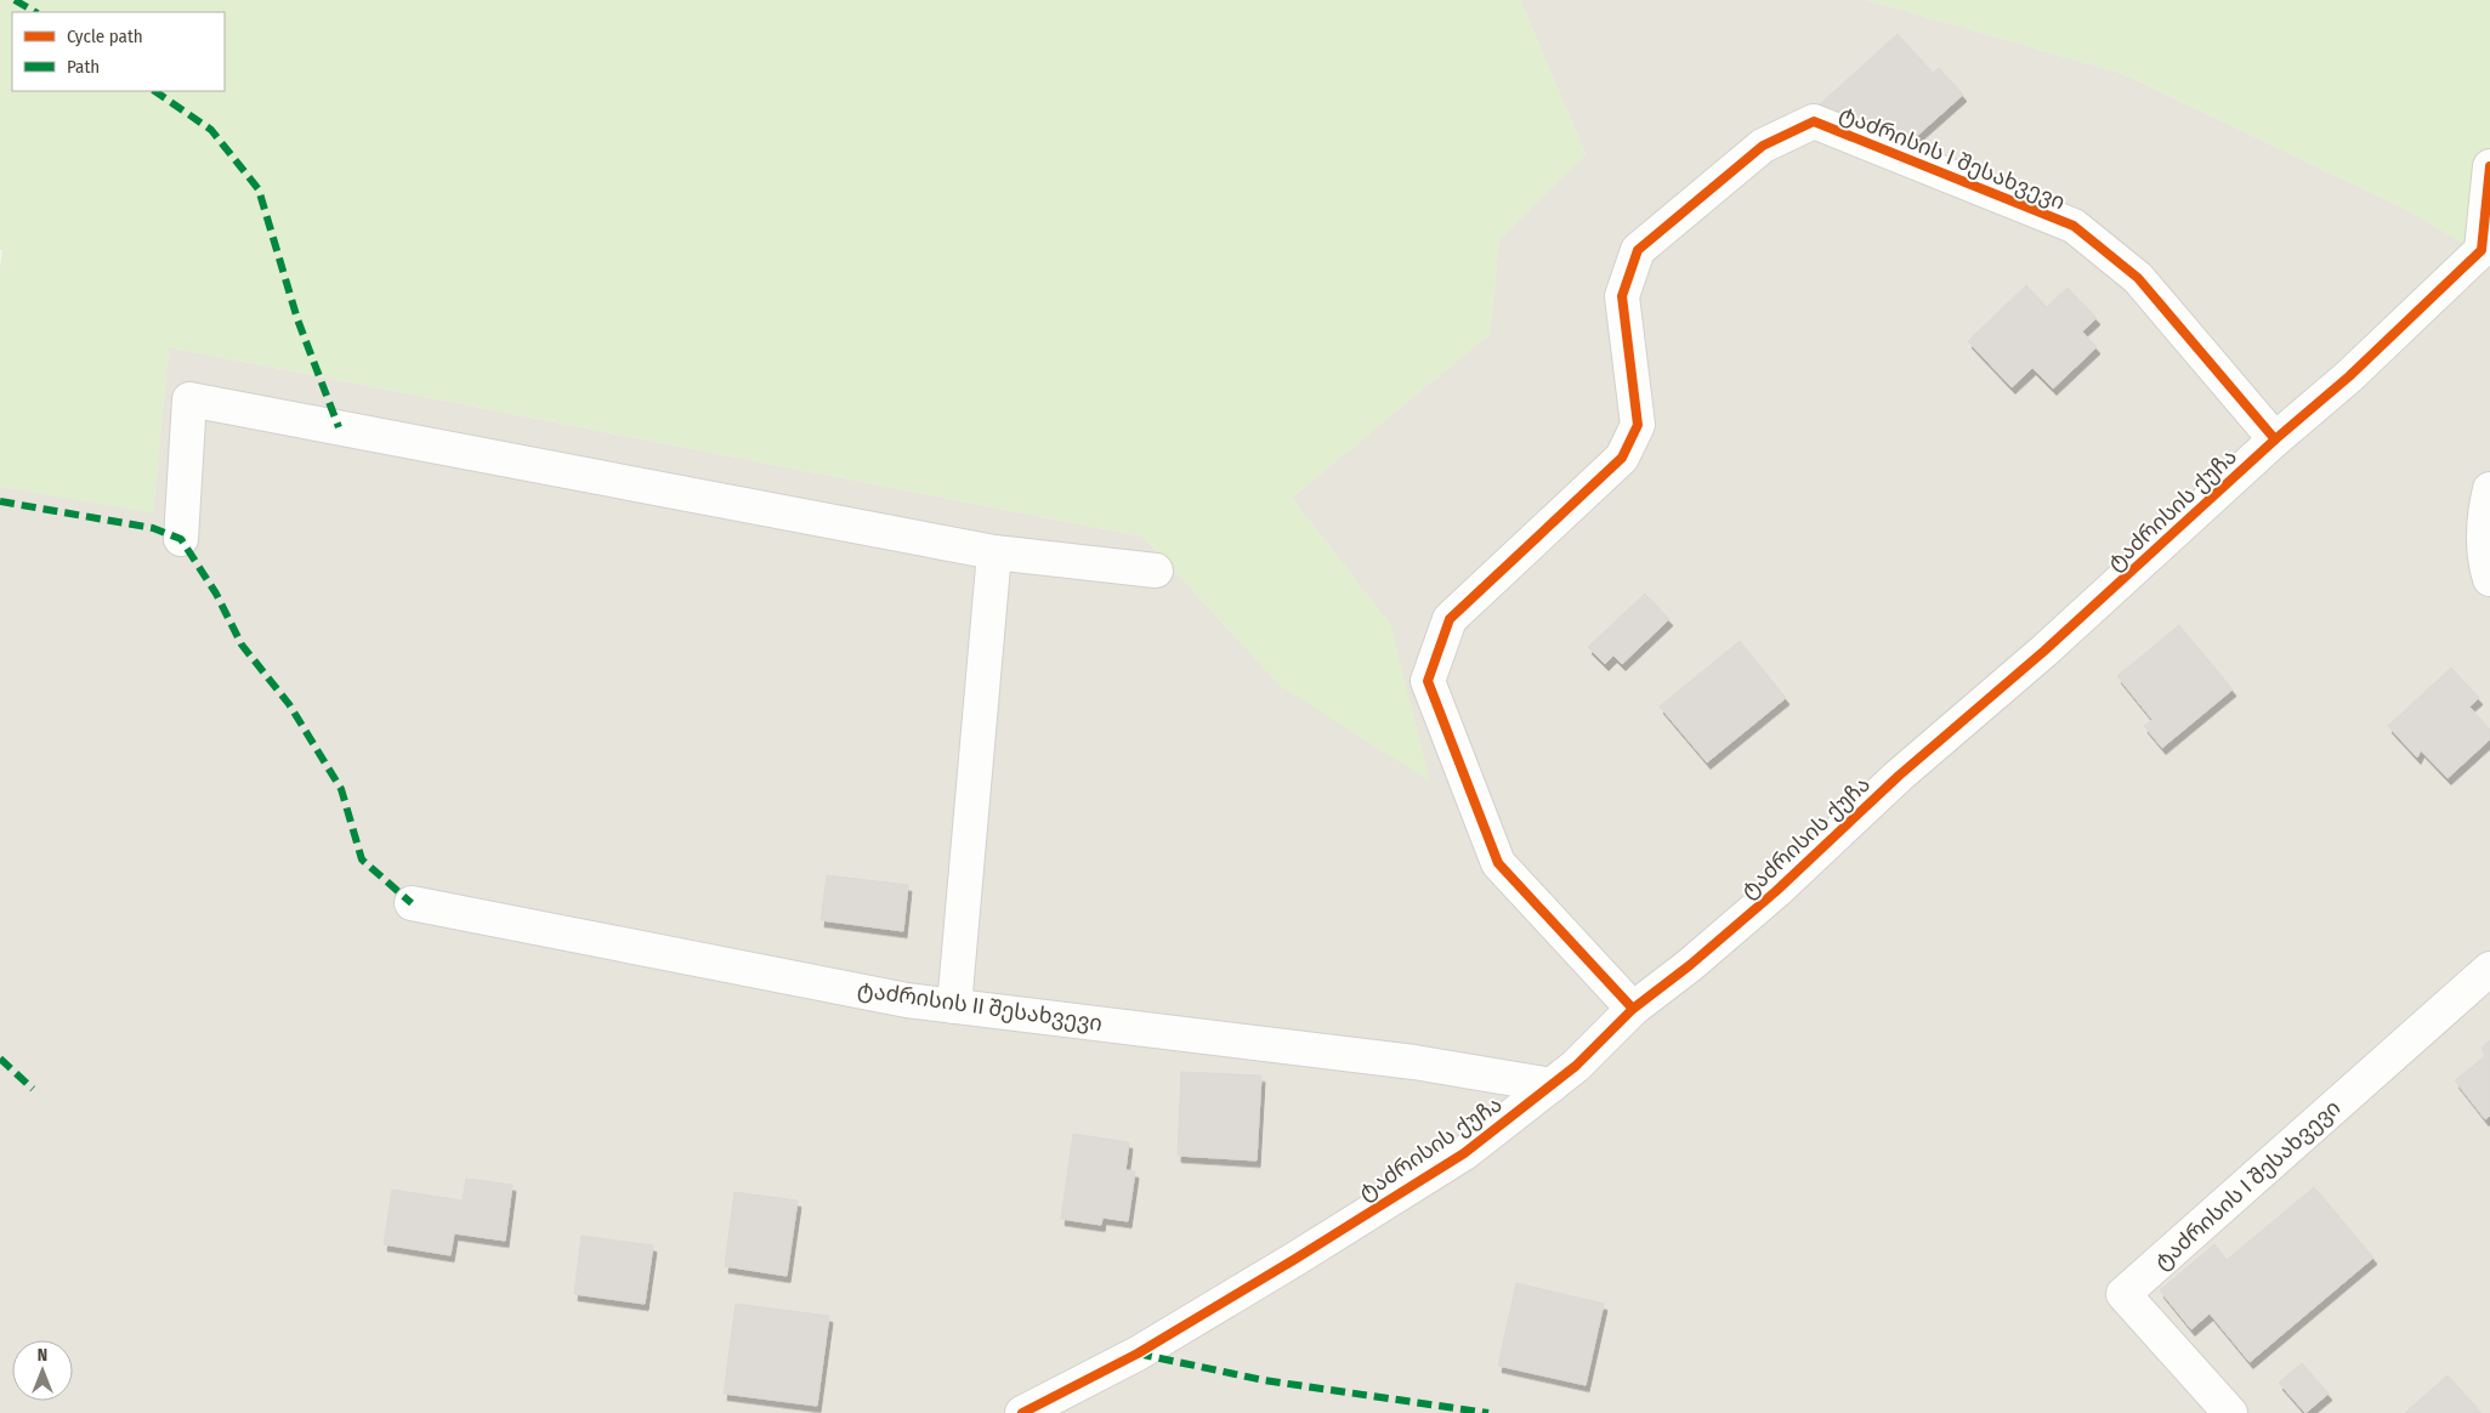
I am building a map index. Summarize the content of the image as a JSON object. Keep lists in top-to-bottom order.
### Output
{
  "streets": {
    "street": ["ტაძრისის I შესახვევი", "ტაძრისის ქუჩა", "ტაძრისის II შესახვევი"]
  },
  "crossings": [
    ["ტაძრისის I შესახვევი", "ტაძრისის ქუჩა"],
    ["ტაძრისის ქუჩა", "ტაძრისის II შესახვევი"]
  ],
  "legend": ["Cycle path", "Path"],
  "north": "top"
}
